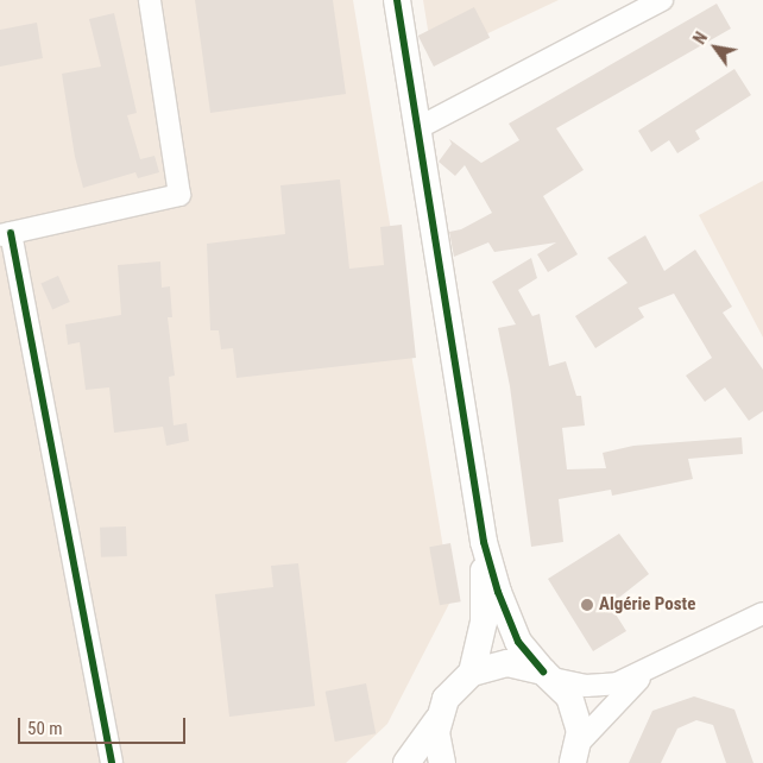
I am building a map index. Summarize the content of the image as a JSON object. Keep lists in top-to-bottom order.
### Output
{
  "places": ["Algérie Poste"],
  "scale_bar": "50 m",
  "north": "top left"
}
